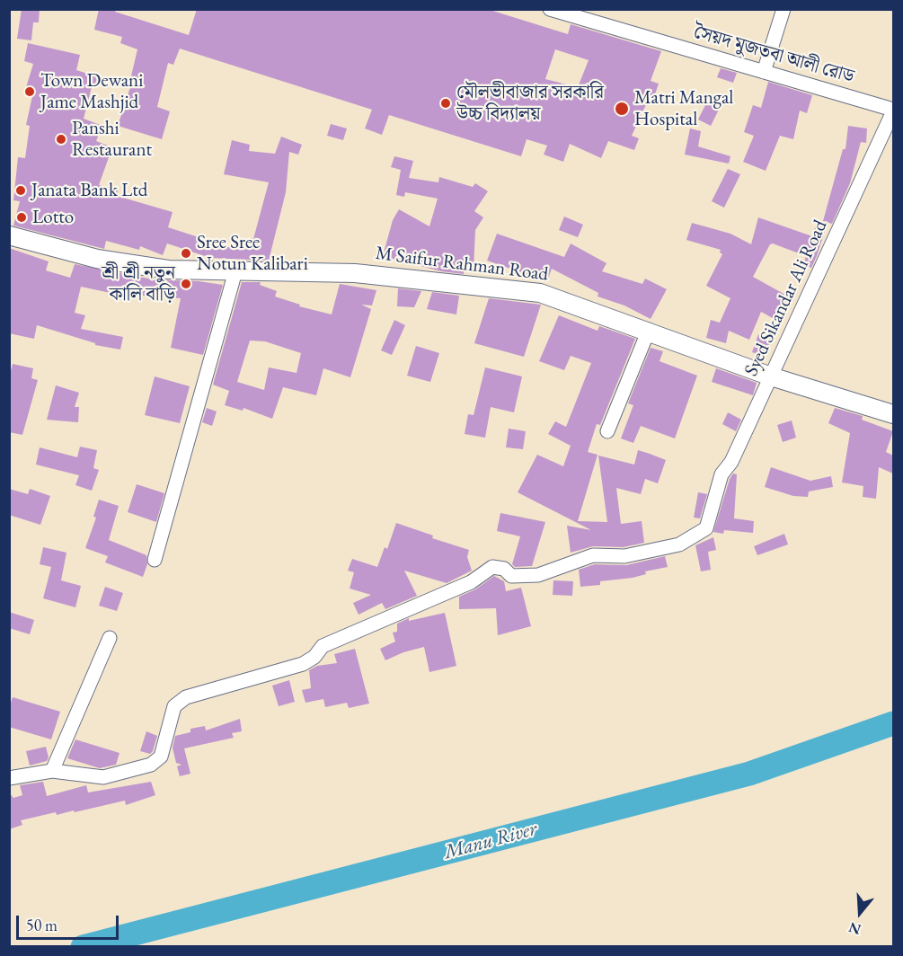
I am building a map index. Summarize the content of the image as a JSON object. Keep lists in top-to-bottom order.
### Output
{
  "streets": {
    "main road": ["M Saifur Rahman Road"],
    "street": ["সৈয়দ মুজতবা আলী রোড", "Syed Sikandar Ali Road"]
  },
  "crossings": [
    ["সৈয়দ মুজতবা আলী রোড", "Syed Sikandar Ali Road"],
    ["M Saifur Rahman Road", "Syed Sikandar Ali Road"]
  ],
  "water": ["Manu River"],
  "places": [
    "Town Dewani Jame Mashjid",
    "মৌলভীবাজার সরকারি উচ্চ বিদ্যালয়",
    "Matri Mangal Hospital",
    "Panshi Restaurant",
    "Janata Bank Ltd",
    "Lotto",
    "Sree Sree Notun Kalibari",
    "শ্রী শ্রী নতুন কালি বাড়ি"
  ],
  "scale_bar": "50 m",
  "north": "bottom"
}
